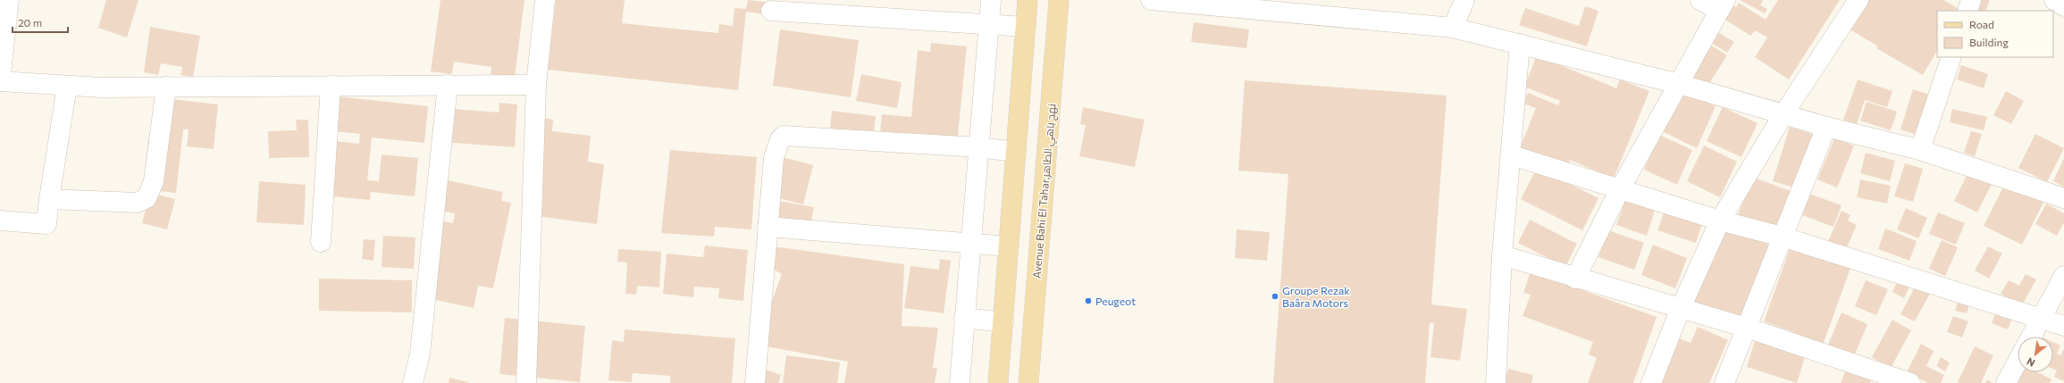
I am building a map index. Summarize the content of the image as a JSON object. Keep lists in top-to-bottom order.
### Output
{
  "streets": {
    "main road": ["Avenue Bahi El Tahar,نهج باهي الطاهر"]
  },
  "places": ["Groupe Rezak Baâra Motors", "Peugeot"],
  "legend": ["Road", "Building"],
  "scale_bar": "20 m",
  "north": "bottom left"
}
